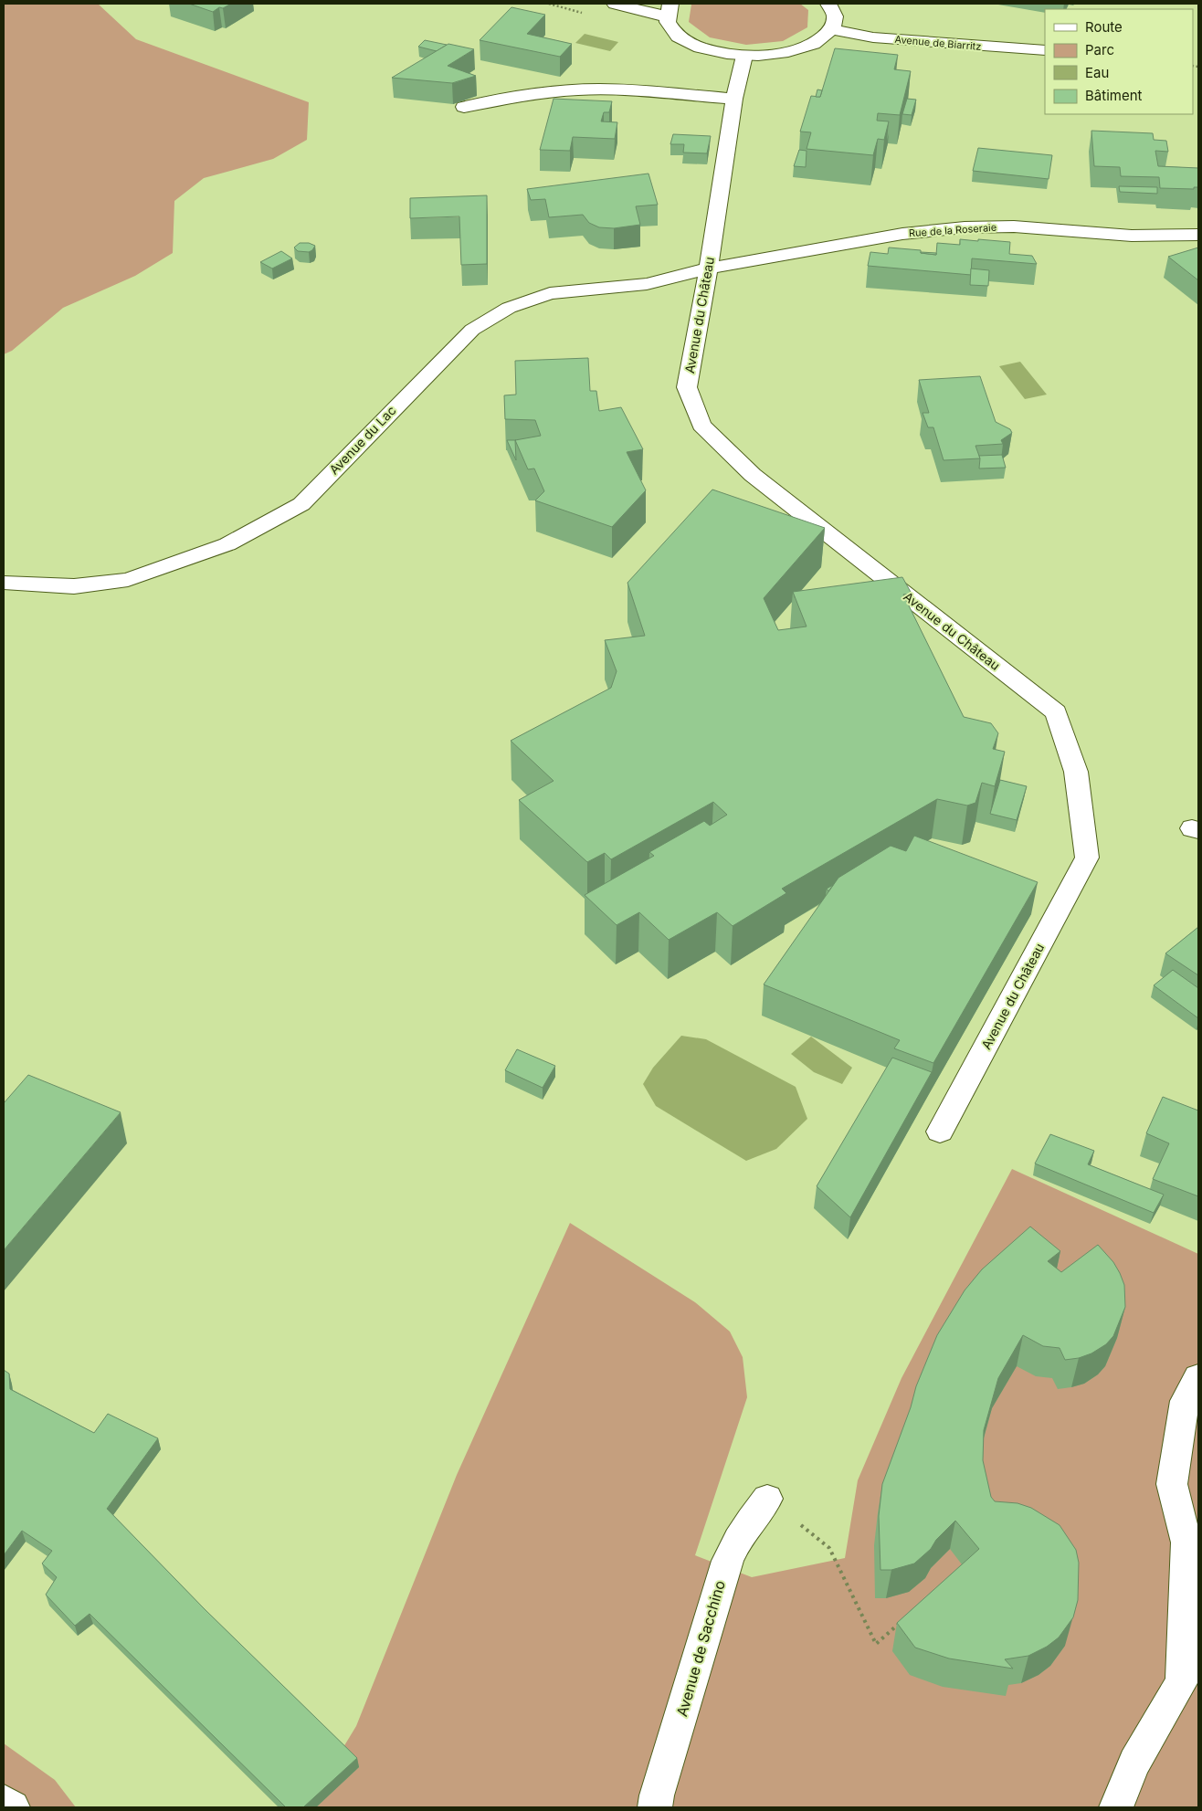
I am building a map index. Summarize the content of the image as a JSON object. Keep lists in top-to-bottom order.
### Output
{
  "streets": {
    "street": [
      "Avenue de Biarritz",
      "Rue de la Roseraie",
      "Avenue du Château",
      "Avenue du Lac",
      "Avenue de Sacchino"
    ]
  },
  "crossings": [
    ["Rue de la Roseraie", "Avenue du Château"],
    ["Rue de la Roseraie", "Avenue du Lac"],
    ["Avenue du Château", "Avenue du Lac"]
  ],
  "legend": [
    "Route",
    "Parc",
    "Eau",
    "Bâtiment"
  ]
}
